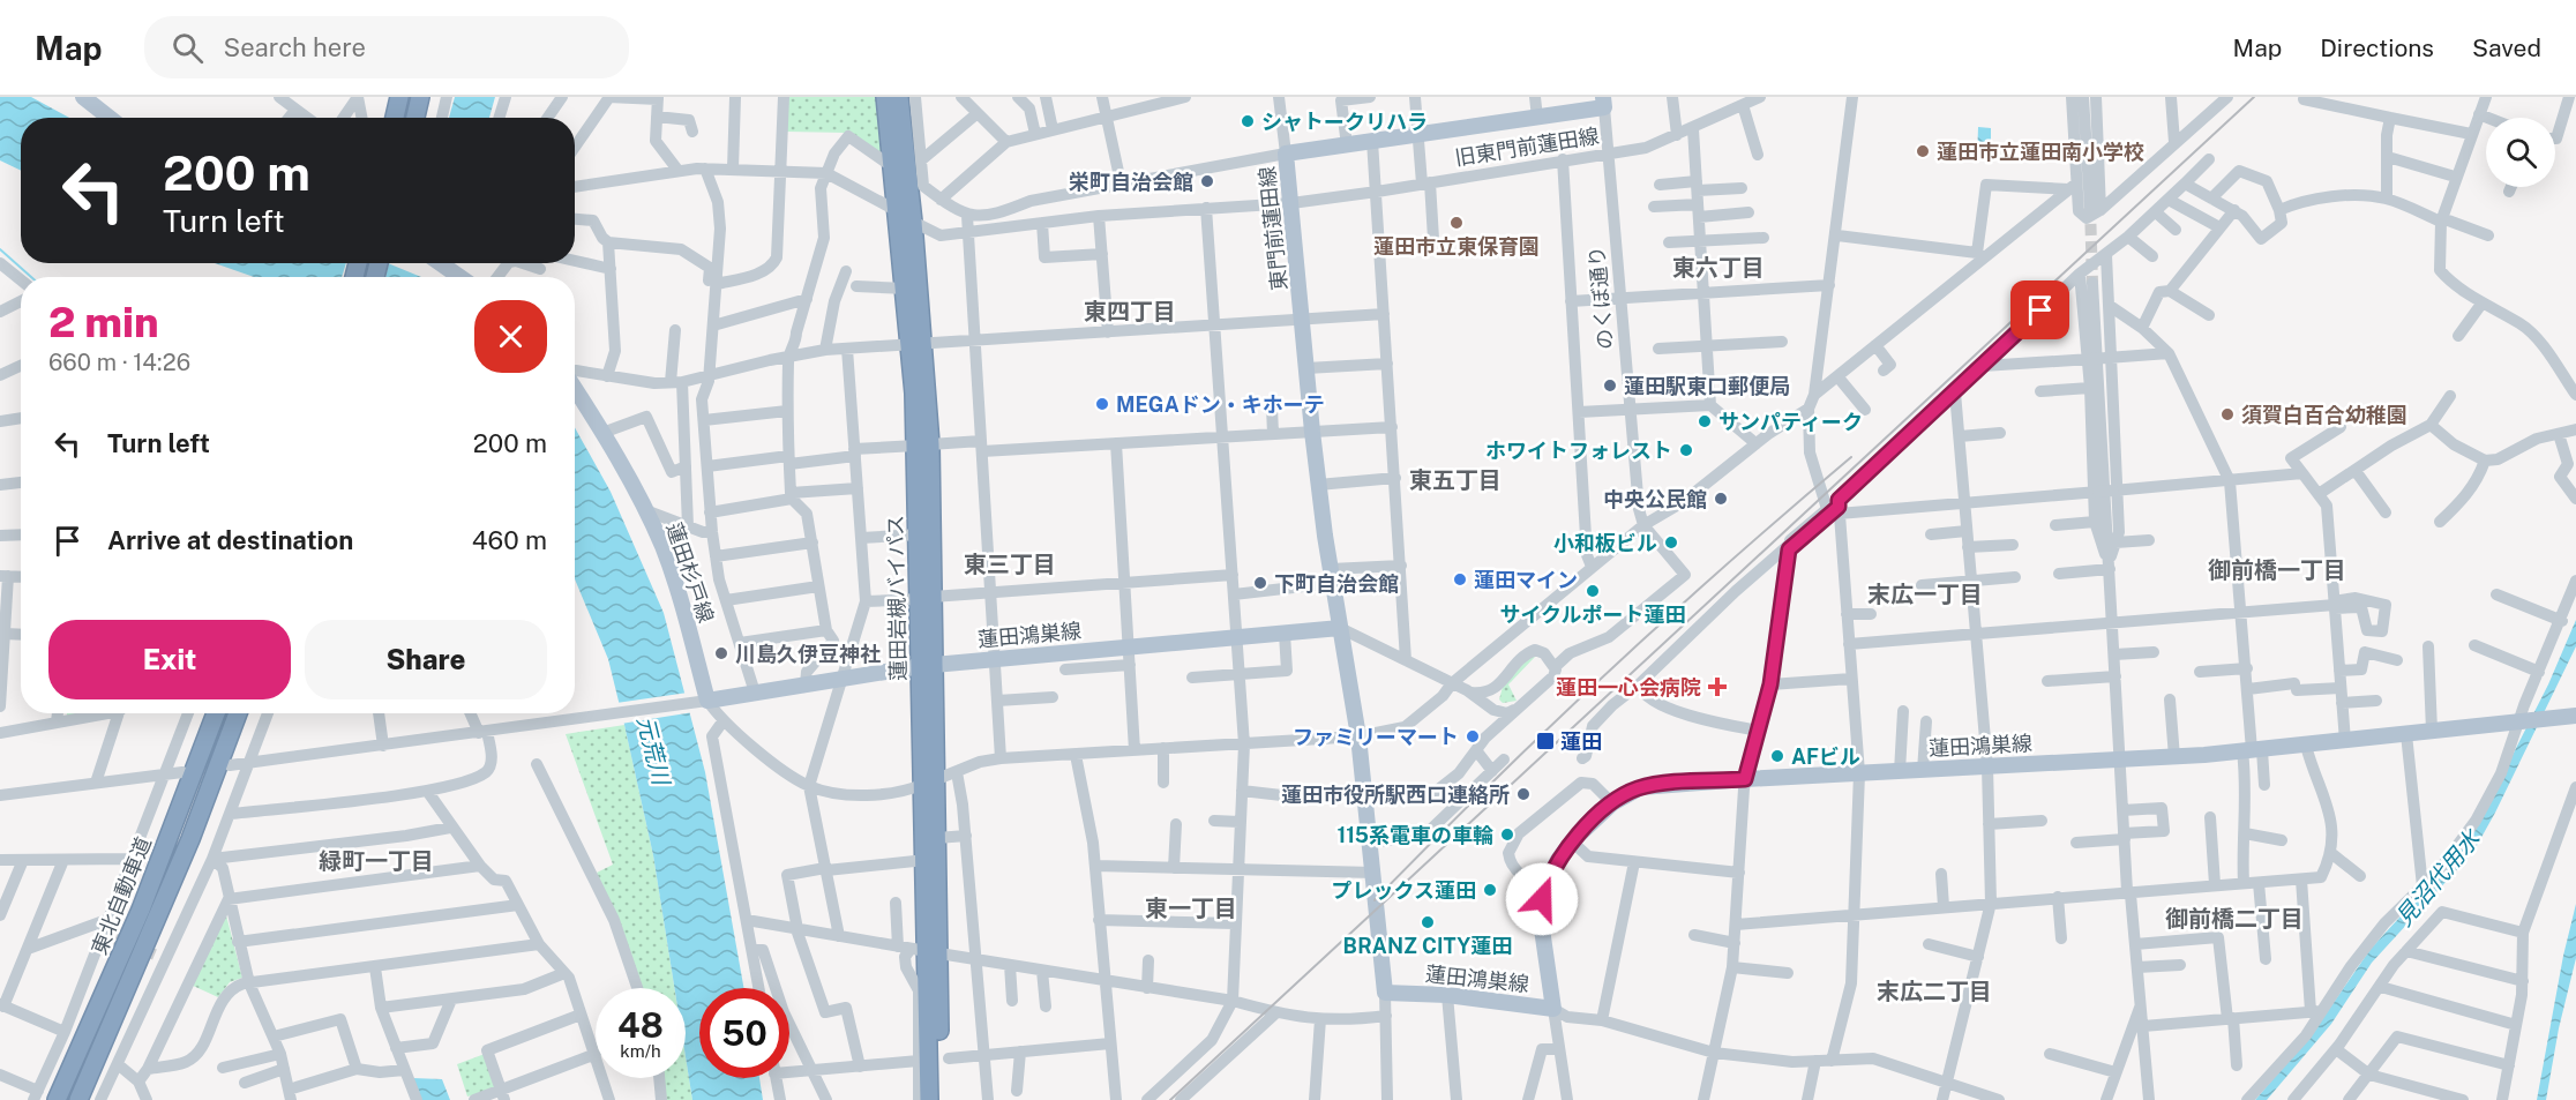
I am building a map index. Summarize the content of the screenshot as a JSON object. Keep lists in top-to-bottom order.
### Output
{
  "streets": {
    "highway": ["蓮田岩槻バイパス", "東北自動車道"],
    "main road": ["東門前蓮田線", "蓮田杉戸線", "蓮田鴻巣線"],
    "street": ["旧東門前蓮田線", "のくぼ通り"]
  },
  "crossings": [
    ["旧東門前蓮田線", "東門前蓮田線"],
    ["旧東門前蓮田線", "のくぼ通り"],
    ["旧東門前蓮田線", "蓮田岩槻バイパス"],
    ["東門前蓮田線", "のくぼ通り"],
    ["東門前蓮田線", "蓮田鴻巣線"],
    ["蓮田岩槻バイパス", "蓮田鴻巣線"]
  ],
  "districts": [
    "東六丁目",
    "東四丁目",
    "東五丁目",
    "東三丁目",
    "御前橋一丁目",
    "末広一丁目",
    "緑町一丁目",
    "東一丁目",
    "御前橋二丁目",
    "末広二丁目"
  ],
  "water": ["元荒川", "見沼代用水"],
  "places": {
    "other": [
      "シャトークリハラ",
      "蓮田市立蓮田南小学校",
      "栄町自治会館",
      "蓮田市立東保育園",
      "蓮田駅東口郵便局",
      "MEGAドン・キホーテ",
      "須賀白百合幼稚園",
      "サンパティーク",
      "ホワイトフォレスト",
      "中央公民館",
      "小和板ビル",
      "蓮田マイン",
      "下町自治会館",
      "サイクルポート蓮田",
      "川島久伊豆神社",
      "ファミリーマート",
      "AFビル",
      "蓮田市役所駅西口連絡所",
      "115系電車の車輪",
      "プレックス蓮田",
      "BRANZ CITY蓮田"
    ],
    "health": ["蓮田一心会病院"],
    "transit": ["蓮田"]
  },
  "page": {
    "header": "Map",
    "search": "Search here",
    "nav": ["Map", "Directions", "Saved"],
    "turn": ["200 m", "Turn left"],
    "heading": ["2 min", "660 m · 14:26"],
    "list": [
      {
        "name": "Turn left",
        "value": "200 m"
      },
      {
        "name": "Arrive at destination",
        "value": "460 m"
      }
    ],
    "buttons": ["Exit", "Share"],
    "speed": "48 km/h",
    "limit": "50"
  }
}
